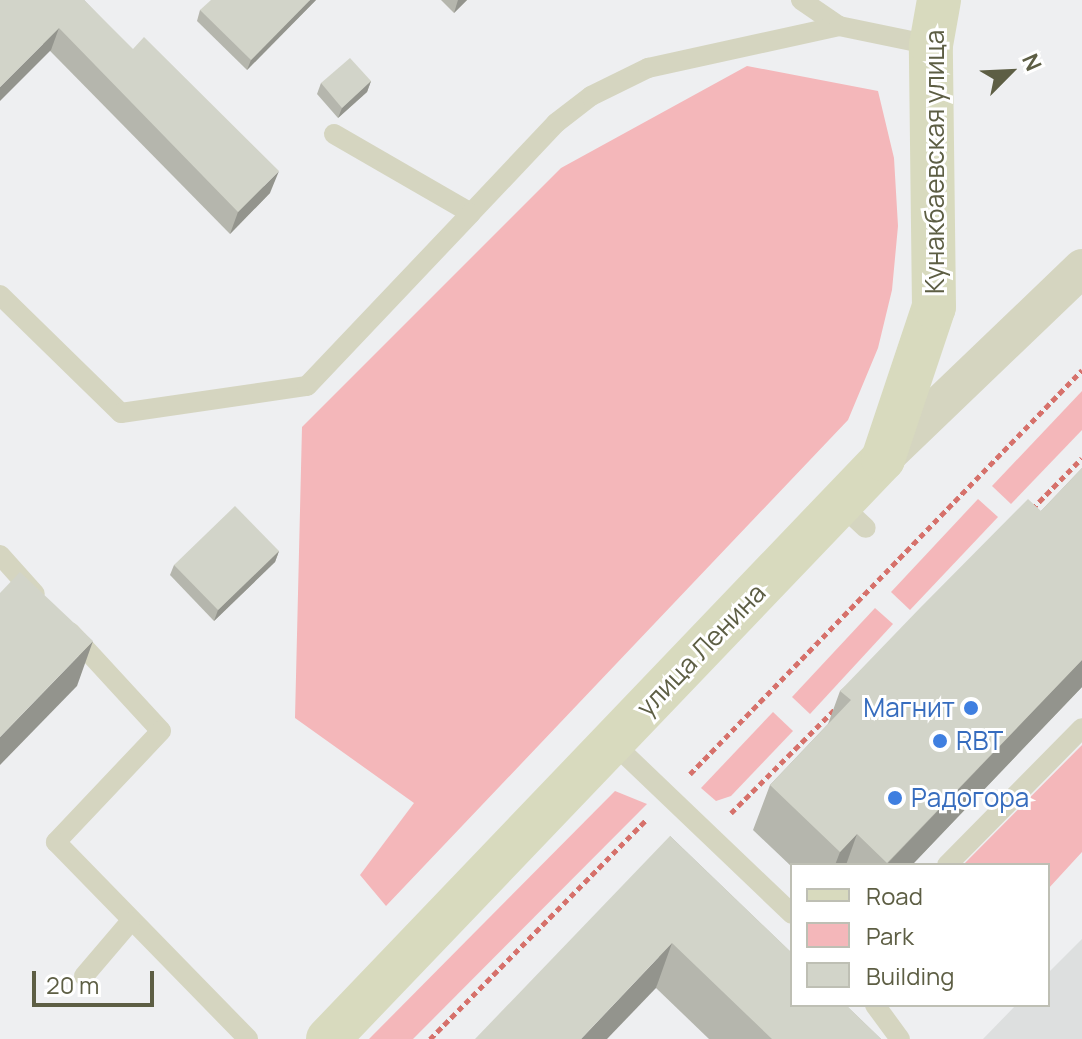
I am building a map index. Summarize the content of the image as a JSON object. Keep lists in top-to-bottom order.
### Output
{
  "streets": {
    "main road": ["Кунакбаевская улица", "улица Ленина"]
  },
  "crossings": [
    ["Кунакбаевская улица", "улица Ленина"]
  ],
  "places": ["Магнит", "RBT", "Радогора"],
  "legend": ["Road", "Park", "Building"],
  "scale_bar": "20 m",
  "north": "top right"
}
